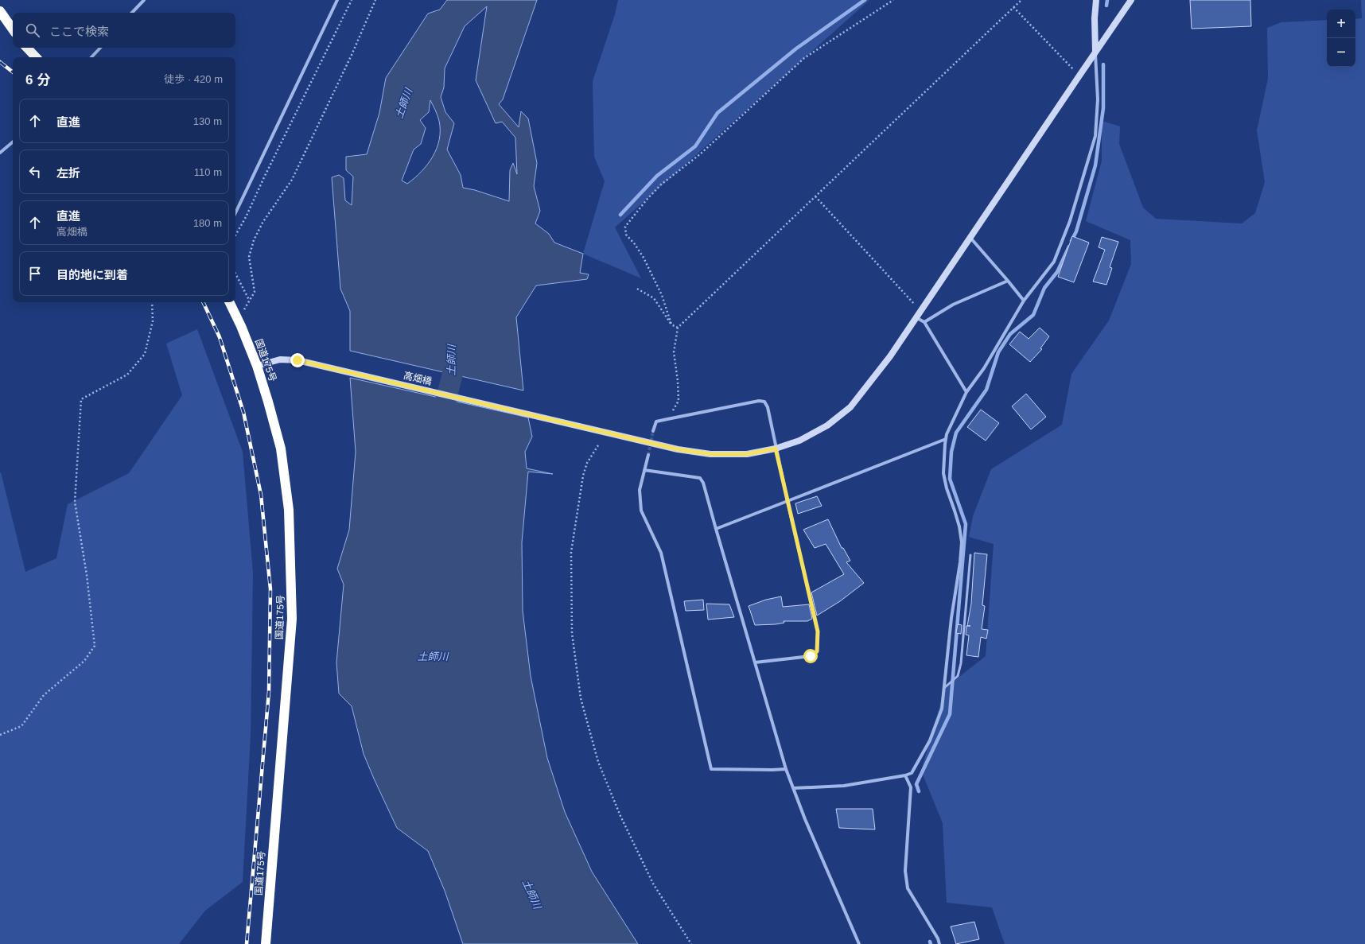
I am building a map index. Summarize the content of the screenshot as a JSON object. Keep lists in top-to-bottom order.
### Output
{
  "streets": {
    "highway": ["国道175号"],
    "street": ["高畑橋"]
  },
  "crossings": [
    ["国道175号", "高畑橋"]
  ],
  "water": ["土師川"],
  "page": {
    "map_buttons": ["+", "−"],
    "search": "ここで検索",
    "heading": ["6 分", "徒歩 · 420 m"],
    "list": [
      ["直進", "130 m"],
      ["左折", "110 m"],
      ["直進", "高畑橋", "180 m"],
      "目的地に到着"
    ]
  }
}
